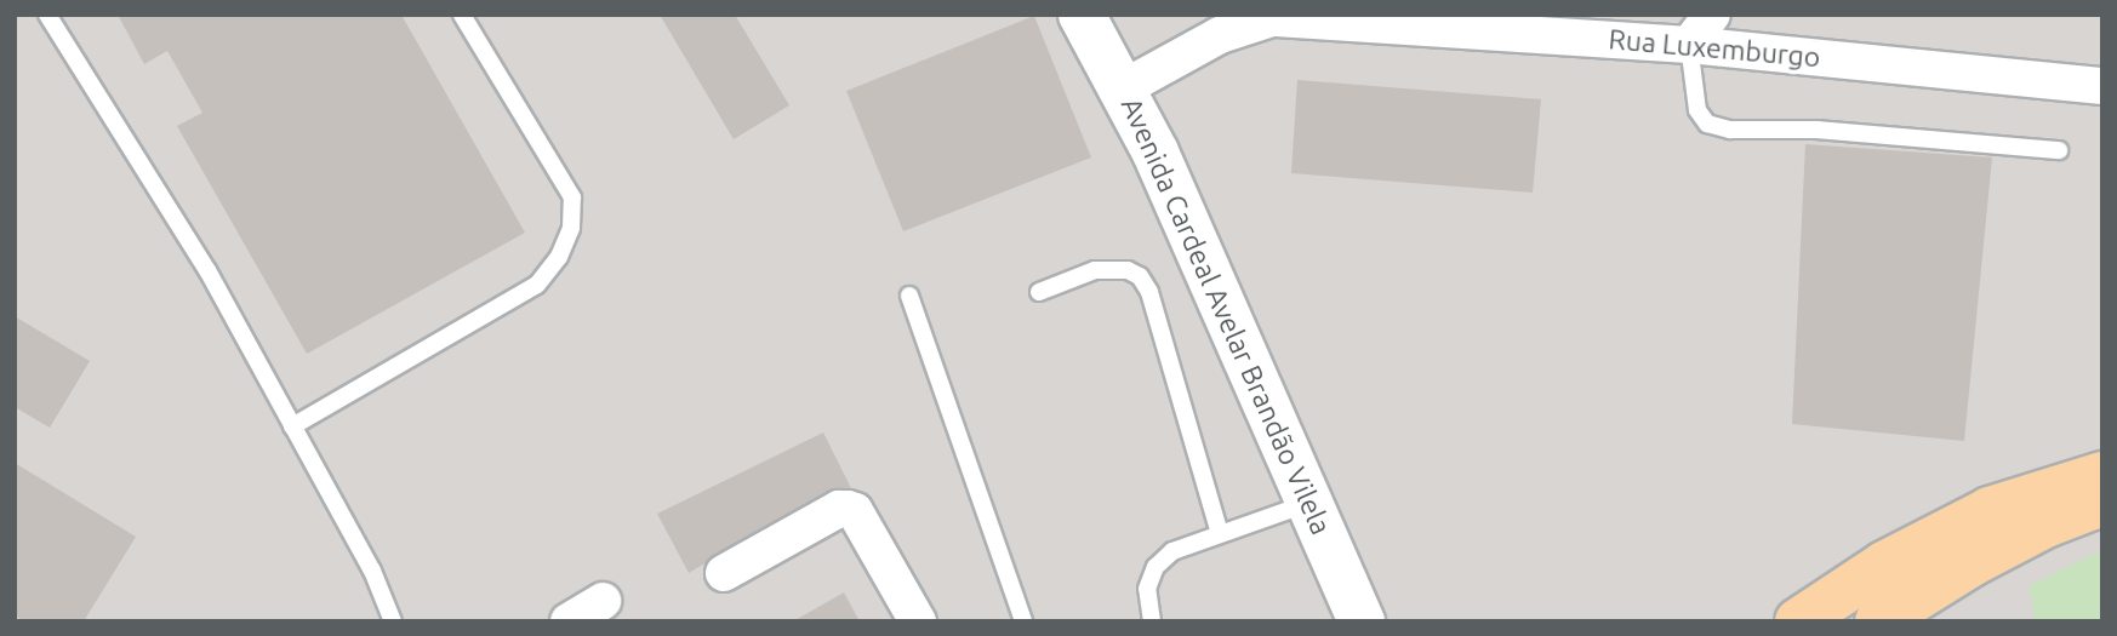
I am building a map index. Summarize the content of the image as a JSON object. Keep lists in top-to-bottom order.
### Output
{
  "streets": {
    "main road": ["Avenida Cardeal Avelar Brandão Vilela"],
    "street": ["Rua Luxemburgo"]
  }
}
